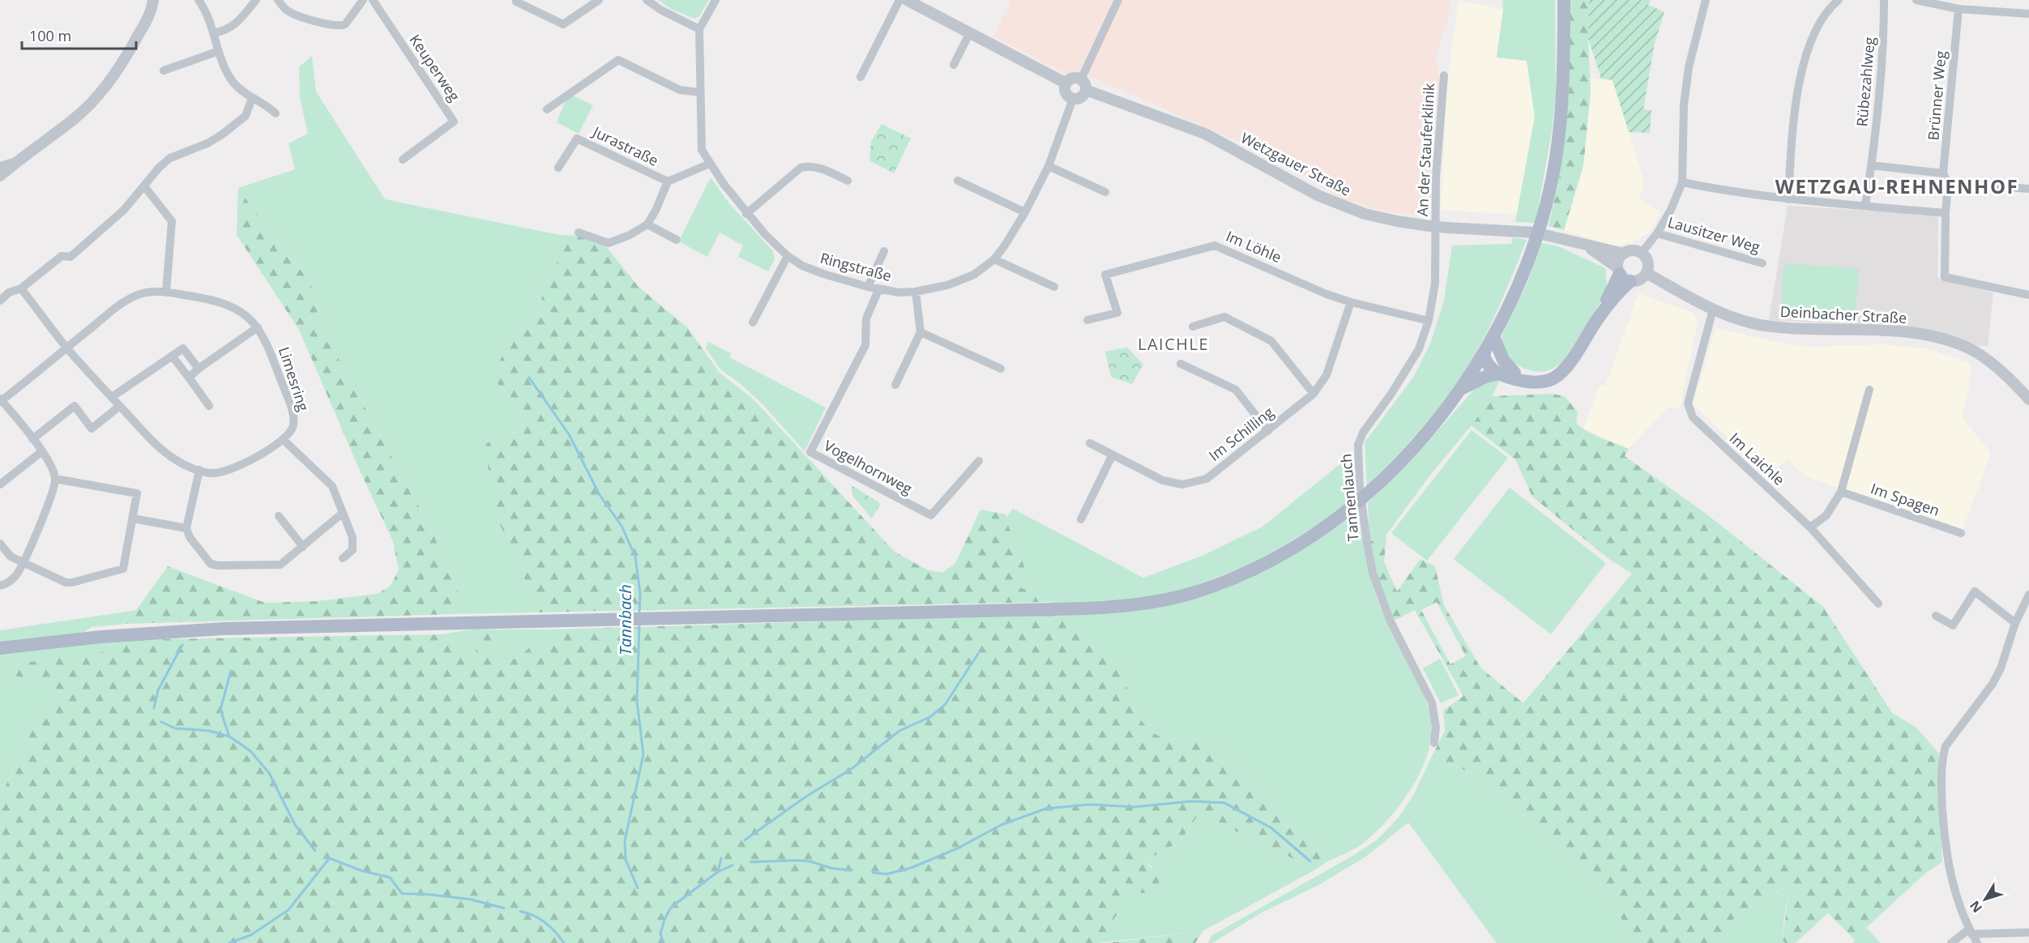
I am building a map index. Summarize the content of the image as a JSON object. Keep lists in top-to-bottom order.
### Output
{
  "streets": {
    "street": [
      "Keuperweg",
      "Rübezahlweg",
      "Brünner Weg",
      "Jurastraße",
      "An der Stauferklinik",
      "Wetzgauer Straße",
      "Lausitzer Weg",
      "Im Löhle",
      "Ringstraße",
      "Deinbacher Straße",
      "Limesring",
      "Im Schilling",
      "Im Laichle",
      "Vogelhornweg",
      "Tannenlauch",
      "Im Spagen"
    ]
  },
  "crossings": [
    ["An der Stauferklinik", "Wetzgauer Straße"],
    ["An der Stauferklinik", "Tannenlauch"],
    ["Wetzgauer Straße", "Ringstraße"],
    ["Wetzgauer Straße", "Deinbacher Straße"],
    ["Wetzgauer Straße", "Tannenlauch"],
    ["Im Löhle", "Im Schilling"],
    ["Im Löhle", "Tannenlauch"],
    ["Ringstraße", "Vogelhornweg"],
    ["Deinbacher Straße", "Im Laichle"]
  ],
  "districts": ["WETZGAU-REHNENHOF", "LAICHLE"],
  "water": ["Tannbach"],
  "scale_bar": "100 m",
  "north": "bottom left"
}
